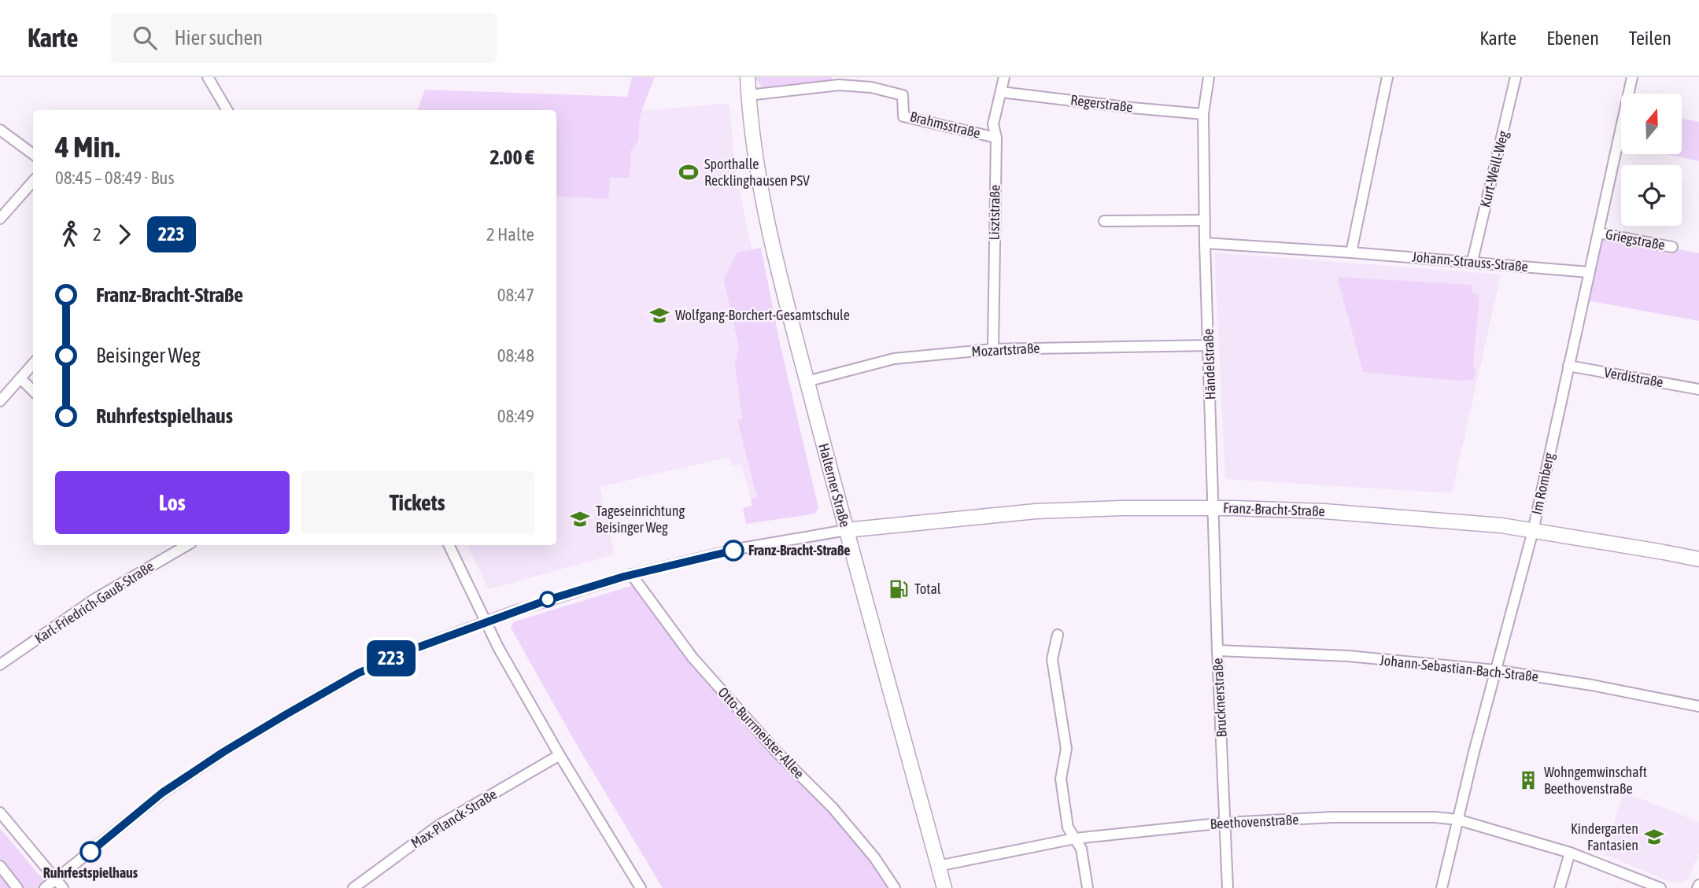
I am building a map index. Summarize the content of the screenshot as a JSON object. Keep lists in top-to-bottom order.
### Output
{
  "streets": {
    "street": [
      "Regerstraße",
      "Brahmsstraße",
      "Kurt-Weill-Weg",
      "Lisztstraße",
      "Griegstraße",
      "Johann-Strauss-Straße",
      "Mozartstraße",
      "Händelstraße",
      "Verdistraße",
      "Im Romberg",
      "Halterner Straße",
      "Franz-Bracht-Straße",
      "Karl-Friedrich-Gauß-Straße",
      "Johann-Sebastian-Bach-Straße",
      "Brucknerstraße",
      "Otto-Burrmeister-Allee",
      "Max-Planck-Straße",
      "Beethovenstraße"
    ]
  },
  "crossings": [
    ["Regerstraße", "Lisztstraße"],
    ["Regerstraße", "Händelstraße"],
    ["Brahmsstraße", "Lisztstraße"],
    ["Brahmsstraße", "Halterner Straße"],
    ["Kurt-Weill-Weg", "Johann-Strauss-Straße"],
    ["Lisztstraße", "Mozartstraße"],
    ["Griegstraße", "Im Romberg"],
    ["Johann-Strauss-Straße", "Händelstraße"],
    ["Johann-Strauss-Straße", "Im Romberg"],
    ["Mozartstraße", "Händelstraße"],
    ["Mozartstraße", "Halterner Straße"],
    ["Händelstraße", "Franz-Bracht-Straße"],
    ["Händelstraße", "Brucknerstraße"],
    ["Verdistraße", "Im Romberg"],
    ["Im Romberg", "Franz-Bracht-Straße"],
    ["Im Romberg", "Johann-Sebastian-Bach-Straße"],
    ["Im Romberg", "Beethovenstraße"],
    ["Halterner Straße", "Franz-Bracht-Straße"],
    ["Halterner Straße", "Beethovenstraße"],
    ["Franz-Bracht-Straße", "Brucknerstraße"],
    ["Johann-Sebastian-Bach-Straße", "Brucknerstraße"],
    ["Brucknerstraße", "Beethovenstraße"]
  ],
  "places": {
    "sports": ["Sporthalle Recklinghausen PSV"],
    "school or university": ["Wolfgang-Borchert-Gesamtschule", "Tageseinrichtung Beisinger Weg", "Kindergarten Fantasien"],
    "other": ["Franz-Bracht-Straße", "Ruhrfestspielhaus"],
    "fuel station": ["Total"],
    "building": ["Wohngemwinschaft Beethovenstraße"]
  },
  "lines": ["bus line 223"],
  "north": "top",
  "page": {
    "header": "Karte",
    "search": "Hier suchen",
    "nav": ["Karte", "Ebenen", "Teilen"],
    "on_map": "223",
    "heading": ["4 Min.", "08:45 – 08:49 · Bus", "2.00 €"],
    "legs": ["2", "223", "2 Halte"],
    "list": [
      {
        "name": "Franz-Bracht-Straße",
        "value": "08:47"
      },
      {
        "name": "Beisinger Weg",
        "value": "08:48"
      },
      {
        "name": "Ruhrfestspielhaus",
        "value": "08:49"
      }
    ],
    "buttons": ["Los", "Tickets"]
  }
}
